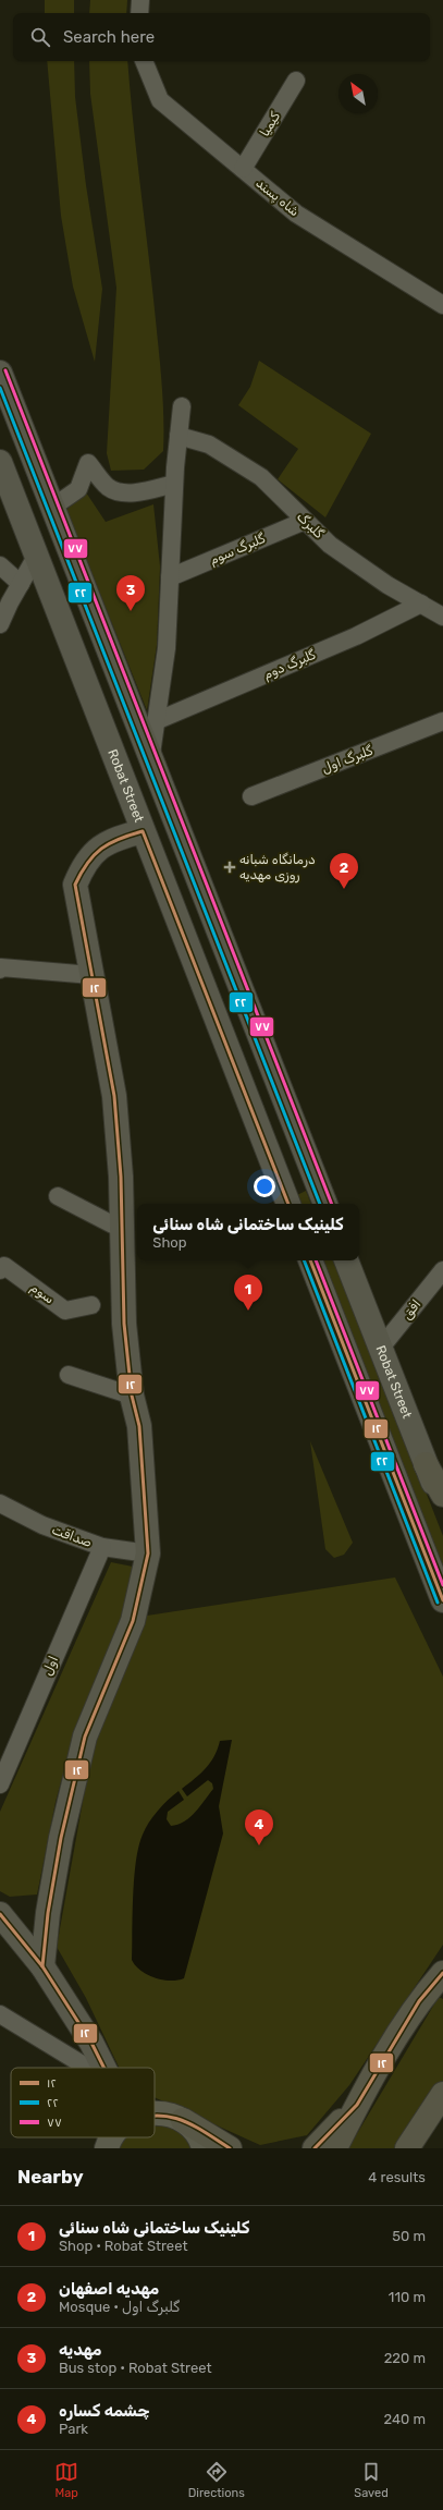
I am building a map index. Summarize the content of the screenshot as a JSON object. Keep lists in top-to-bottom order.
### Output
{
  "streets": {
    "main road": ["Robat Street"],
    "street": [
      "کیمیا",
      "شاه پسند",
      "گلبرگ",
      "گلبرگ سوم",
      "گلبرگ دوم",
      "گلبرگ اول",
      "سوم",
      "افق",
      "صداقت",
      "اول"
    ]
  },
  "crossings": [
    ["کیمیا", "شاه پسند"],
    ["گلبرگ", "گلبرگ سوم"],
    ["گلبرگ", "گلبرگ دوم"],
    ["Robat Street", "افق"],
    ["صداقت", "اول"]
  ],
  "places": {
    "health": ["درمانگاه شبانه روزی مهدیه"]
  },
  "lines": ["transit line ۷۷", "transit line ۲۲", "transit line ۱۲"],
  "legend": ["۱۲", "۲۲", "۷۷"],
  "north": "top left",
  "page": {
    "search": "Search here",
    "pins": [
      "3",
      "2",
      "1",
      "4"
    ],
    "popup": ["کلینیک ساختمانی شاه سنائی", "Shop"],
    "heading": ["Nearby", "4 results"],
    "list": [
      {
        "mark": "1",
        "name": "کلینیک ساختمانی شاه سنائی",
        "note": "Shop · Robat Street",
        "value": "50 m"
      },
      {
        "mark": "2",
        "name": "مهدیه اصفهان",
        "note": "Mosque · گلبرگ اول",
        "value": "110 m"
      },
      {
        "mark": "3",
        "name": "مهدیه",
        "note": "Bus stop · Robat Street",
        "value": "220 m"
      },
      {
        "mark": "4",
        "name": "چشمه کساره",
        "note": "Park",
        "value": "240 m"
      }
    ],
    "nav": ["Map", "Directions", "Saved"]
  }
}
